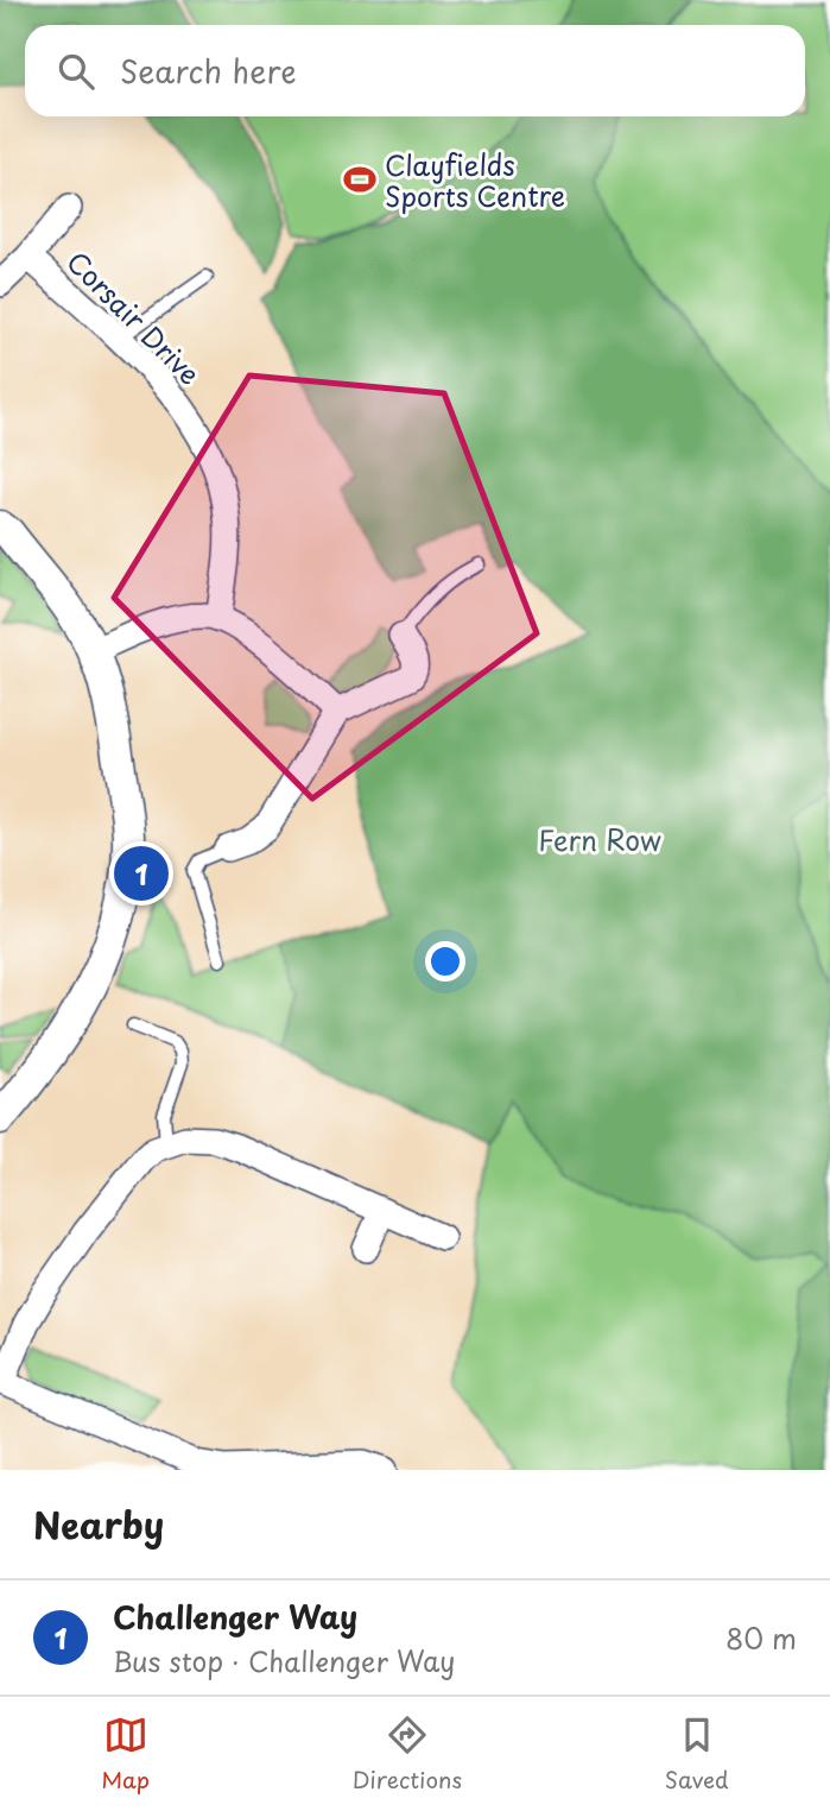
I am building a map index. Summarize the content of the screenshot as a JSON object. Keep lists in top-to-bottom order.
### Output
{
  "streets": {
    "street": ["Corsair Drive"]
  },
  "parks": ["Fern Row"],
  "places": {
    "sports": ["Clayfields Sports Centre"]
  },
  "page": {
    "search": "Search here",
    "pins": "1",
    "heading": "Nearby",
    "list": [
      {
        "mark": "1",
        "name": "Challenger Way",
        "note": "Bus stop · Challenger Way",
        "value": "80 m"
      }
    ],
    "nav": ["Map", "Directions", "Saved"]
  }
}
